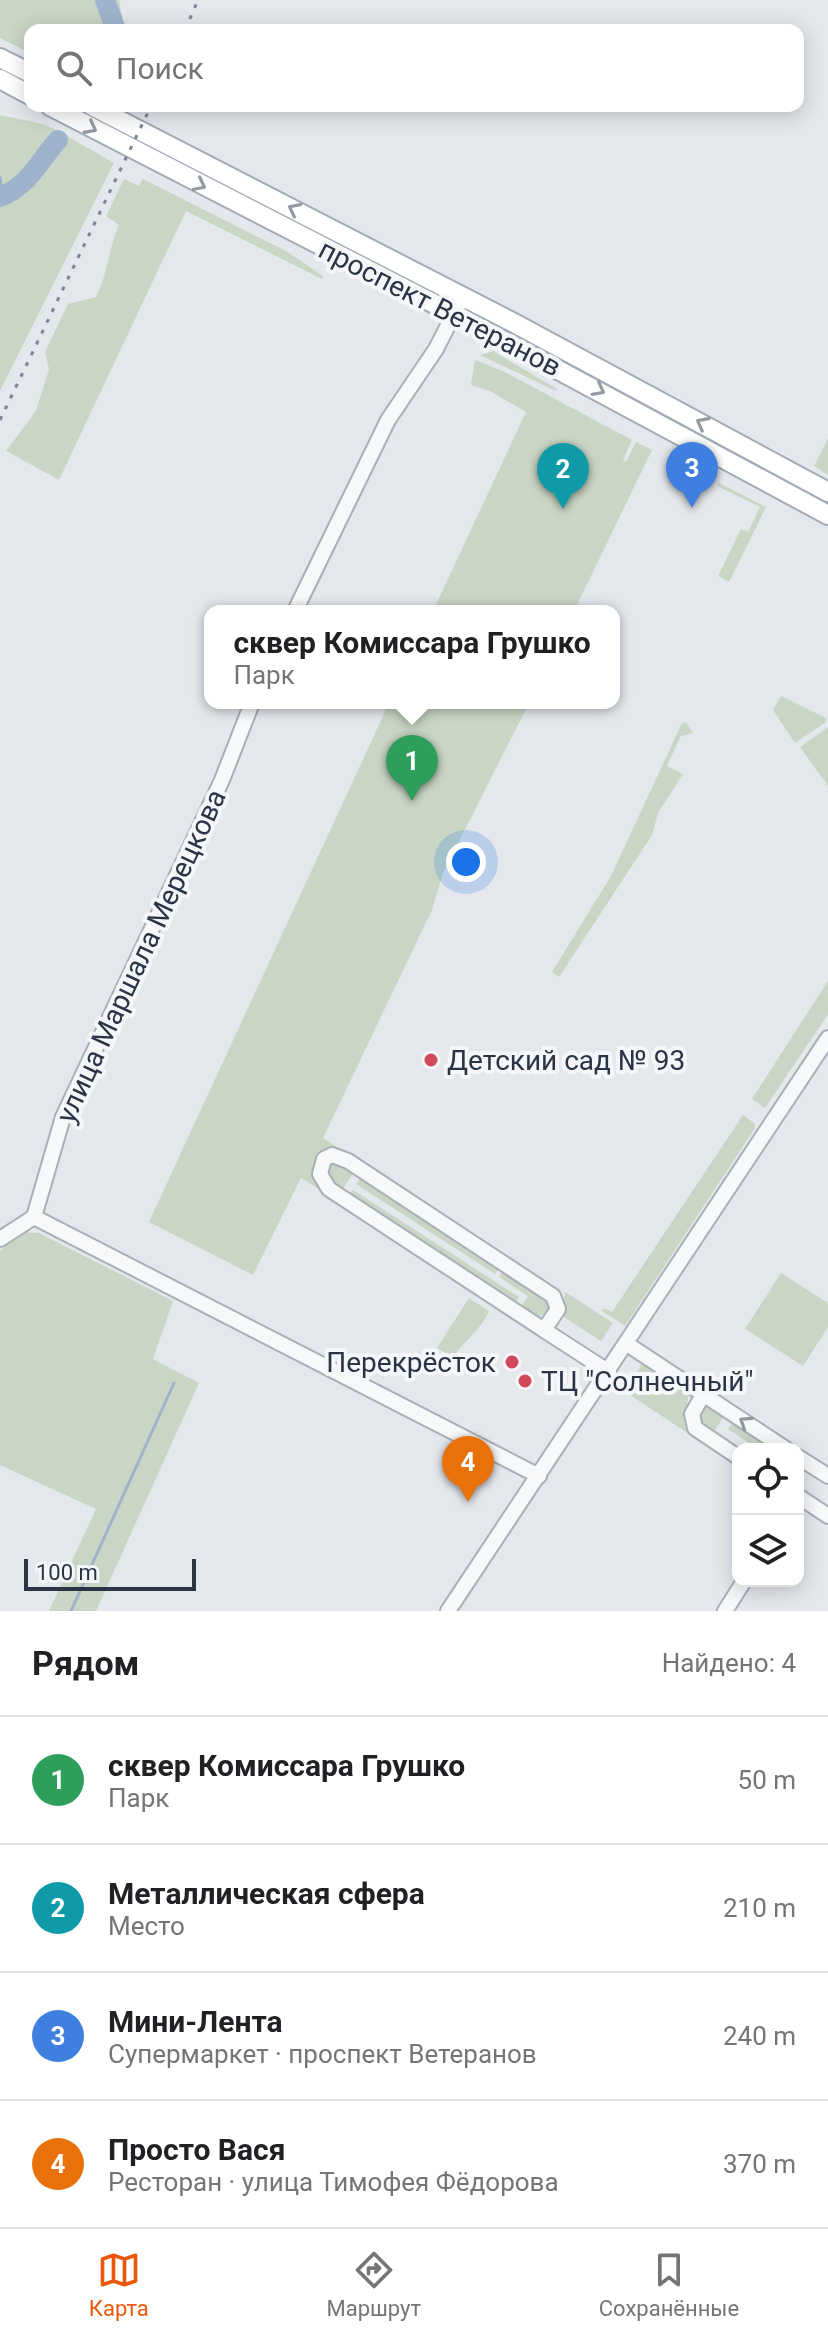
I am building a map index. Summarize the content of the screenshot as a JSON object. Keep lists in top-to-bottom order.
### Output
{
  "streets": {
    "main road": ["проспект Ветеранов"],
    "street": ["улица Маршала Мерецкова"]
  },
  "places": ["Детский сад № 93", "Перекрёсток", "ТЦ \"Солнечный\""],
  "scale_bar": "100 m",
  "page": {
    "search": "Поиск",
    "pins": [
      "3",
      "2",
      "1",
      "4"
    ],
    "popup": ["сквер Комиссара Грушко", "Парк"],
    "scale": "100 m",
    "heading": ["Рядом", "Найдено: 4"],
    "list": [
      {
        "mark": "1",
        "name": "сквер Комиссара Грушко",
        "note": "Парк",
        "value": "50 m"
      },
      {
        "mark": "2",
        "name": "Металлическая сфера",
        "note": "Место",
        "value": "210 m"
      },
      {
        "mark": "3",
        "name": "Мини-Лента",
        "note": "Супермаркет · проспект Ветеранов",
        "value": "240 m"
      },
      {
        "mark": "4",
        "name": "Просто Вася",
        "note": "Ресторан · улица Тимофея Фёдорова",
        "value": "370 m"
      }
    ],
    "nav": ["Карта", "Маршрут", "Сохранённые"]
  }
}
